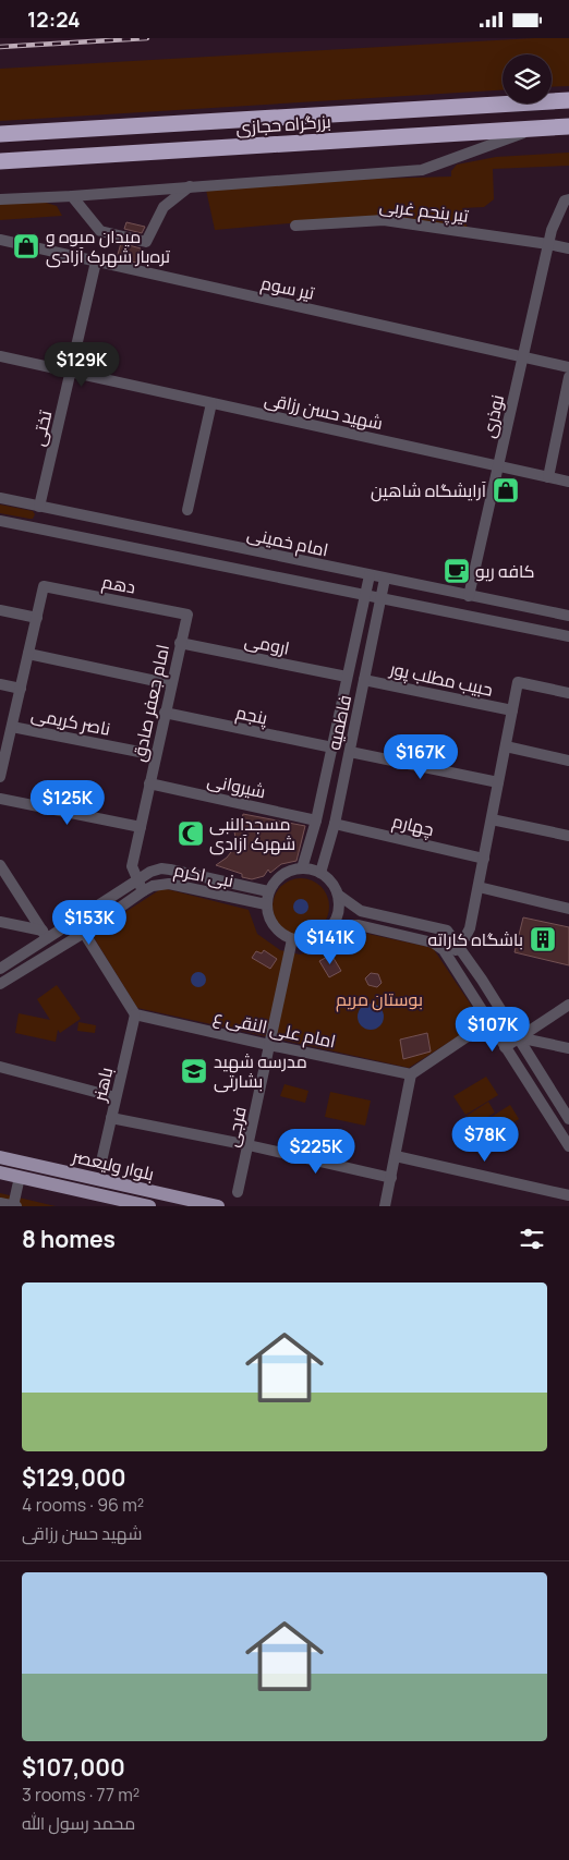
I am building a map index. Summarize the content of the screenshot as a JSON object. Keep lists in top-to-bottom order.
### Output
{
  "streets": {
    "highway": ["بزرگراه حجازی"],
    "main road": ["بلوار ولیعصر"],
    "street": [
      "تیر پنجم غربی",
      "تیر سوم",
      "شهید حسن رزاقی",
      "نوذری",
      "تختی",
      "امام خمینی",
      "دهم",
      "ارومی",
      "حبیب مطلب پور",
      "امام جعفر صادق",
      "پنجم",
      "ناصر کریمی",
      "فاطمیه",
      "شیروانی",
      "چهارم",
      "نبی اکرم",
      "امام علی النقی ع",
      "باهنر",
      "فرجی"
    ]
  },
  "crossings": [
    ["تیر پنجم غربی", "نوذری"],
    ["تیر سوم", "نوذری"],
    ["تیر سوم", "تختی"],
    ["شهید حسن رزاقی", "نوذری"],
    ["شهید حسن رزاقی", "تختی"],
    ["نوذری", "امام خمینی"],
    ["تختی", "امام خمینی"],
    ["امام خمینی", "فاطمیه"],
    ["دهم", "امام جعفر صادق"],
    ["ارومی", "امام جعفر صادق"],
    ["ارومی", "فاطمیه"],
    ["حبیب مطلب پور", "فاطمیه"],
    ["امام جعفر صادق", "پنجم"],
    ["امام جعفر صادق", "ناصر کریمی"],
    ["امام جعفر صادق", "شیروانی"],
    ["امام جعفر صادق", "نبی اکرم"],
    ["پنجم", "فاطمیه"],
    ["فاطمیه", "شیروانی"],
    ["فاطمیه", "چهارم"],
    ["فاطمیه", "نبی اکرم"],
    ["فاطمیه", "فرجی"],
    ["نبی اکرم", "فرجی"],
    ["امام علی النقی ع", "باهنر"],
    ["امام علی النقی ع", "فرجی"]
  ],
  "parks": ["بوستان مریم"],
  "places": {
    "shop": ["میدان میوه و تره‌بار شهرک آزادی", "آرایشگاه شاهین"],
    "cafe": ["کافه ریو"],
    "mosque": ["مسجدالنبی شهرک آزادی"],
    "building": ["باشگاه کاراته"],
    "school or university": ["مدرسه شهید بشارتی"]
  },
  "page": {
    "status": "12:24",
    "price": [
      "$129K",
      "$167K",
      "$125K",
      "$153K",
      "$141K",
      "$107K",
      "$78K",
      "$225K"
    ],
    "heading": "8 homes",
    "list": [
      {
        "name": "$129,000",
        "note": "4 rooms · 96 m² · شهید حسن رزاقی"
      },
      {
        "name": "$107,000",
        "note": "3 rooms · 77 m² · محمد رسول الله"
      }
    ]
  }
}
